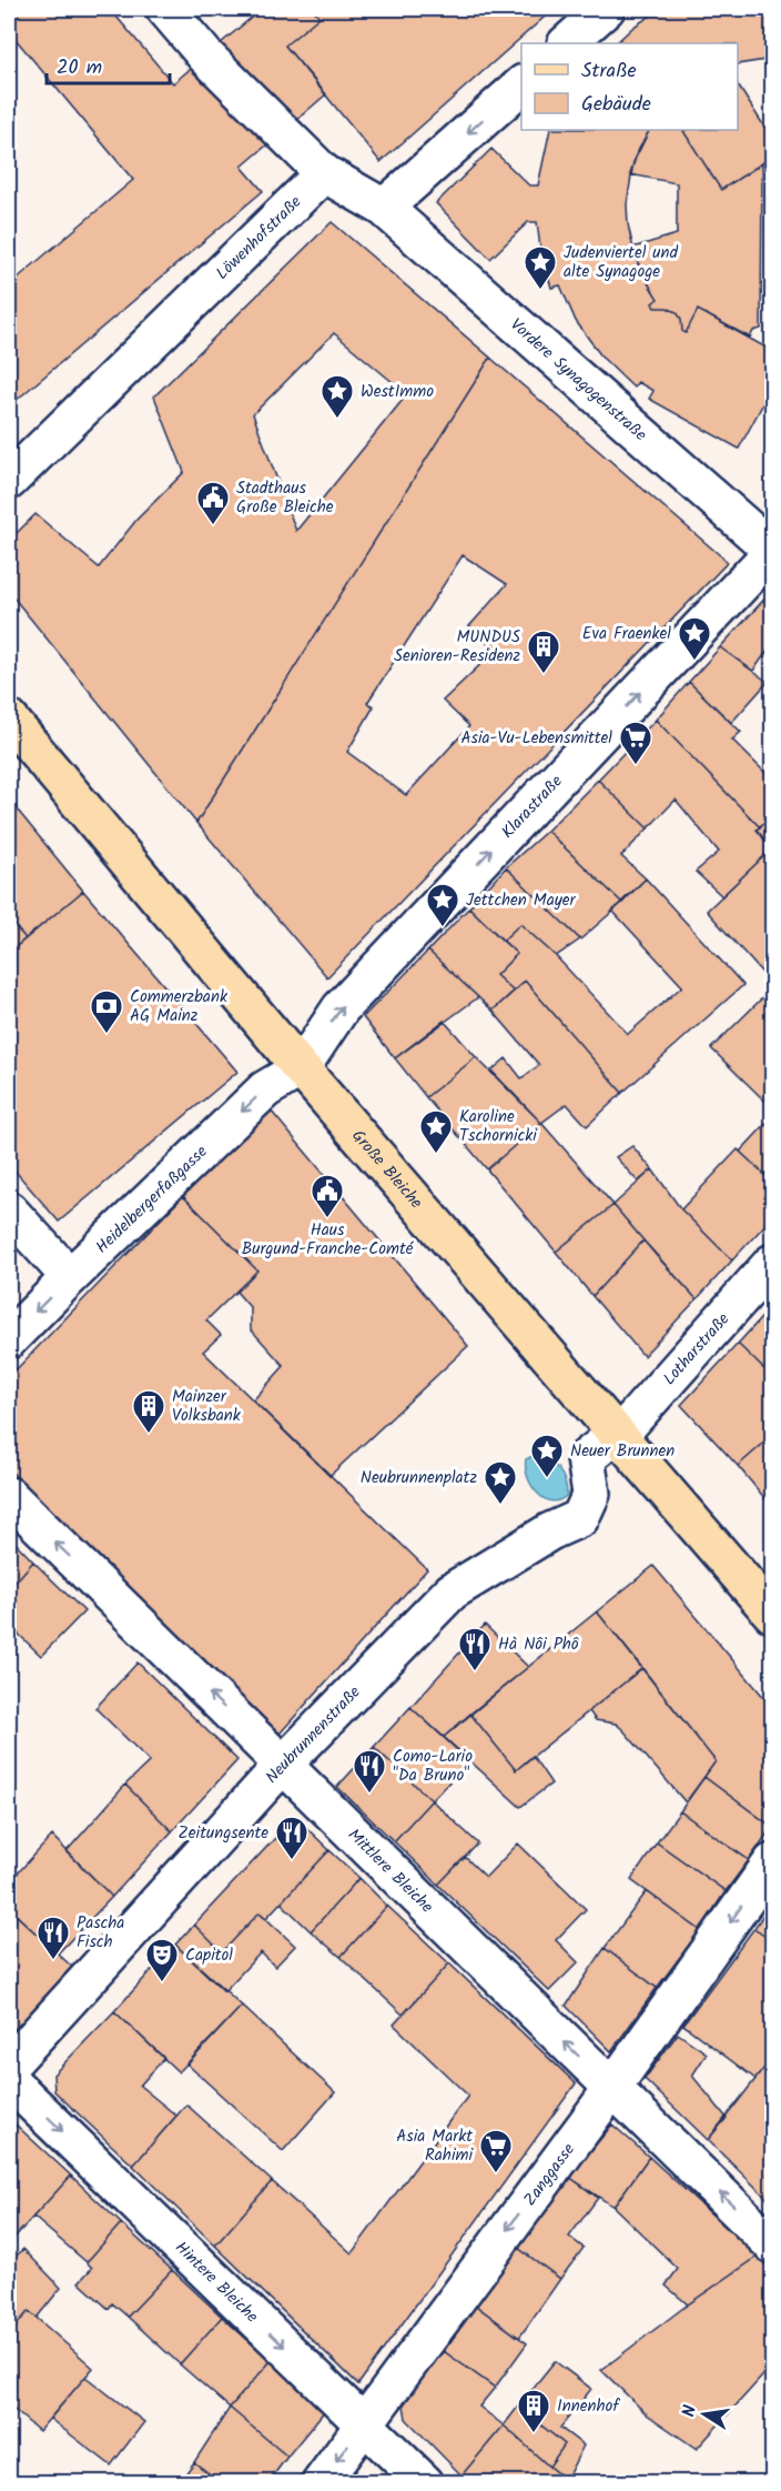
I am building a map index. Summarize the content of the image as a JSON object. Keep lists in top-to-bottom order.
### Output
{
  "streets": {
    "main road": ["Große Bleiche"],
    "street": [
      "Löwenhofstraße",
      "Vordere Synagogenstraße",
      "Klarastraße",
      "Heidelbergerfaßgasse",
      "Lotharstraße",
      "Neubrunnenstraße",
      "Mittlere Bleiche",
      "Zanggasse",
      "Hintere Bleiche"
    ]
  },
  "crossings": [
    ["Vordere Synagogenstraße", "Klarastraße"],
    ["Klarastraße", "Große Bleiche"],
    ["Klarastraße", "Heidelbergerfaßgasse"],
    ["Große Bleiche", "Heidelbergerfaßgasse"],
    ["Große Bleiche", "Lotharstraße"],
    ["Große Bleiche", "Neubrunnenstraße"],
    ["Lotharstraße", "Neubrunnenstraße"],
    ["Neubrunnenstraße", "Mittlere Bleiche"],
    ["Mittlere Bleiche", "Zanggasse"],
    ["Zanggasse", "Hintere Bleiche"]
  ],
  "one_way": [
    "Klarastraße",
    "Heidelbergerfaßgasse",
    "Mittlere Bleiche",
    "Zanggasse",
    "Hintere Bleiche"
  ],
  "places": {
    "place": [
      "Judenviertel und alte Synagoge",
      "WestImmo",
      "Eva Fraenkel",
      "Jettchen Mayer",
      "Karoline Tschornicki",
      "Neuer Brunnen",
      "Neubrunnenplatz"
    ],
    "public building": ["Stadthaus Große Bleiche", "Haus Burgund-Franche-Comté"],
    "building": ["MUNDUS Senioren-Residenz", "Mainzer Volksbank", "Innenhof"],
    "supermarket": ["Asia-Vu-Lebensmittel", "Asia Markt Rahimi"],
    "bank": ["Commerzbank AG Mainz"],
    "restaurant": [
      "Hà Nôi Phô",
      "Como-Lario \"Da Bruno\"",
      "Zeitungsente",
      "Pascha Fisch"
    ],
    "theatre": ["Capitol"]
  },
  "legend": ["Straße", "Gebäude"],
  "scale_bar": "20 m",
  "north": "left"
}
